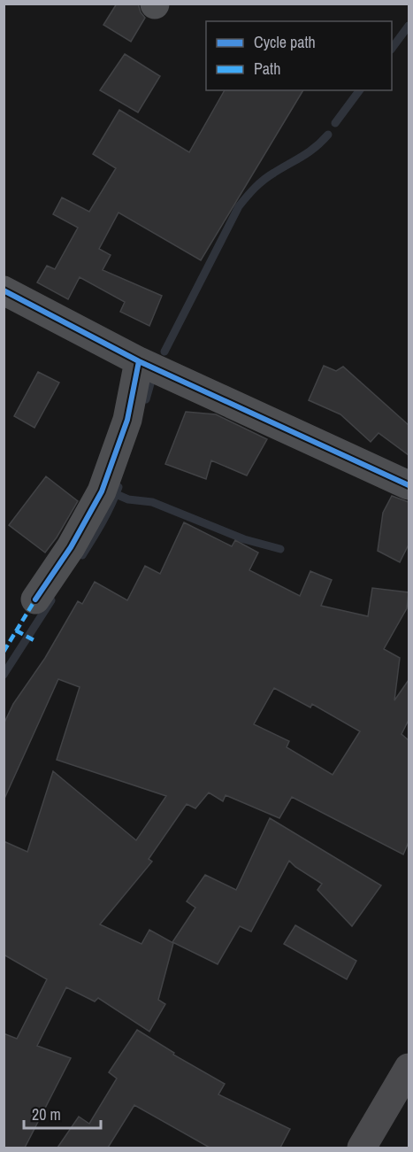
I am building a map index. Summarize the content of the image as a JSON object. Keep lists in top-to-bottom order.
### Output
{
  "legend": ["Cycle path", "Path"],
  "scale_bar": "20 m"
}
